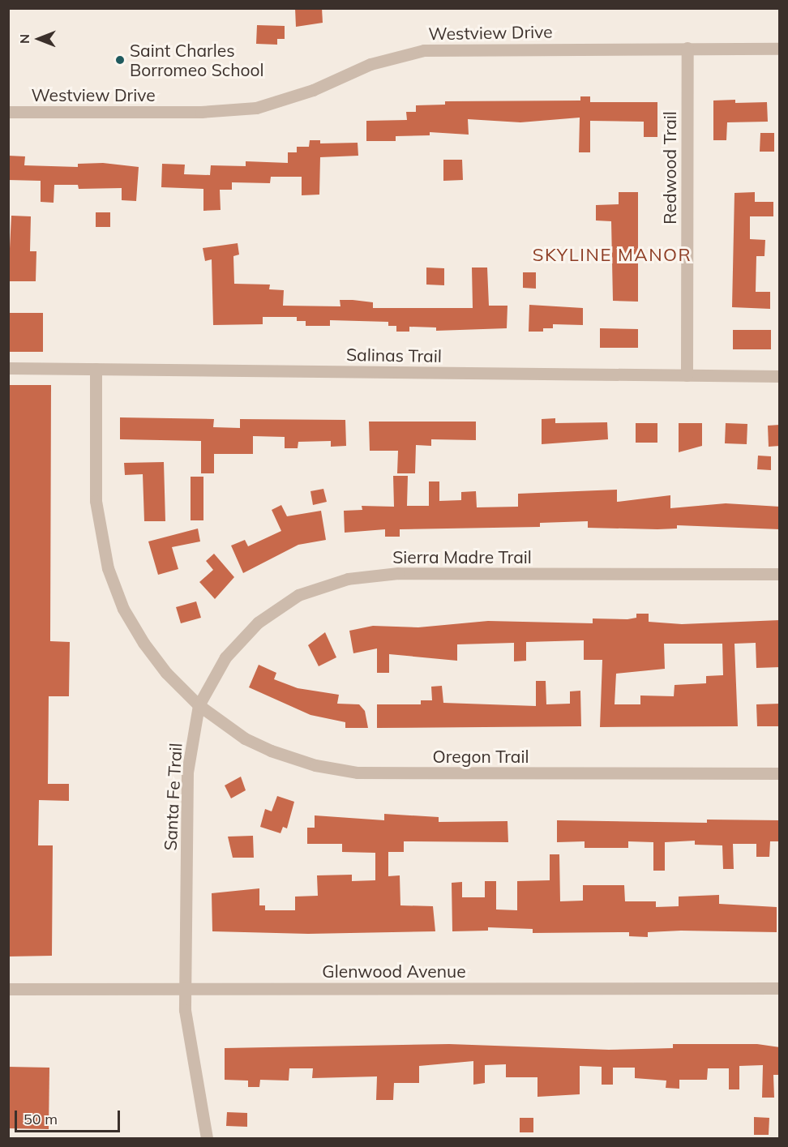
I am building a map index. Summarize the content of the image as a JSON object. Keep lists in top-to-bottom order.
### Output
{
  "streets": {
    "street": [
      "Westview Drive",
      "Redwood Trail",
      "Salinas Trail",
      "Sierra Madre Trail",
      "Oregon Trail",
      "Santa Fe Trail",
      "Glenwood Avenue"
    ]
  },
  "crossings": [
    ["Westview Drive", "Redwood Trail"],
    ["Redwood Trail", "Salinas Trail"],
    ["Sierra Madre Trail", "Oregon Trail"],
    ["Sierra Madre Trail", "Santa Fe Trail"],
    ["Oregon Trail", "Santa Fe Trail"],
    ["Santa Fe Trail", "Glenwood Avenue"]
  ],
  "districts": ["SKYLINE MANOR"],
  "places": ["Saint Charles Borromeo School"],
  "scale_bar": "50 m",
  "north": "left"
}
